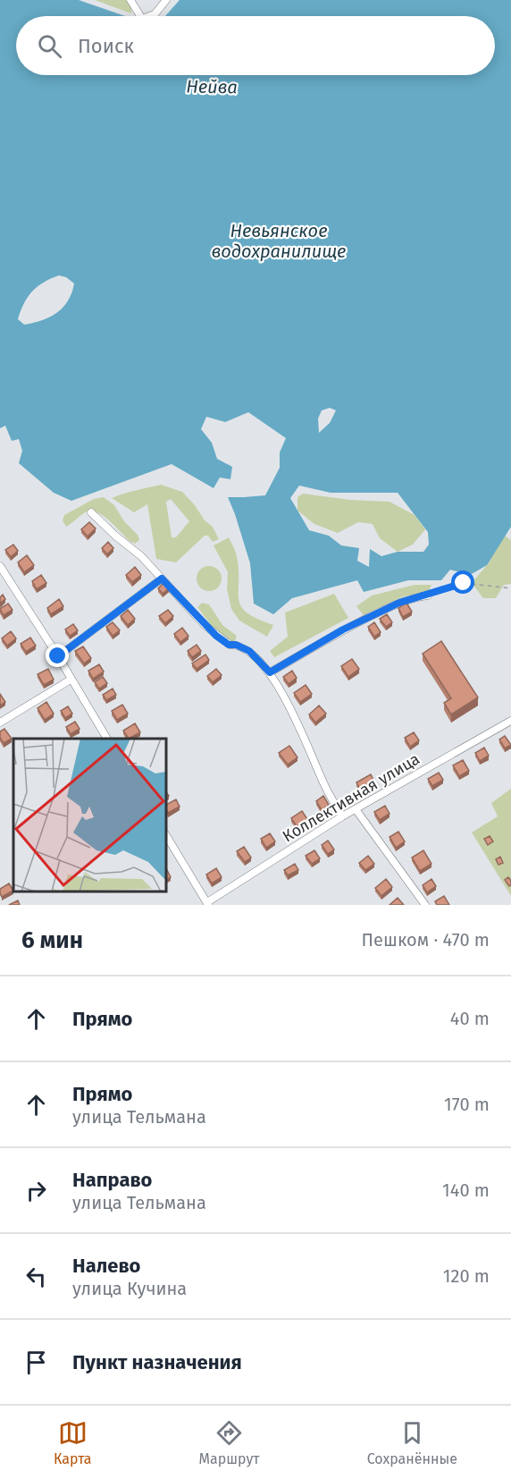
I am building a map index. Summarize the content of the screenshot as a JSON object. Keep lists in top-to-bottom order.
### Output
{
  "streets": {
    "street": ["Коллективная улица"]
  },
  "water": ["Нейва", "Невьянское водохранилище"],
  "page": {
    "search": "Поиск",
    "heading": ["6 мин", "Пешком · 470 m"],
    "list": [
      ["Прямо", "40 m"],
      ["Прямо", "улица Тельмана", "170 m"],
      ["Направо", "улица Тельмана", "140 m"],
      ["Налево", "улица Кучина", "120 m"],
      "Пункт назначения"
    ],
    "nav": ["Карта", "Маршрут", "Сохранённые"]
  }
}
